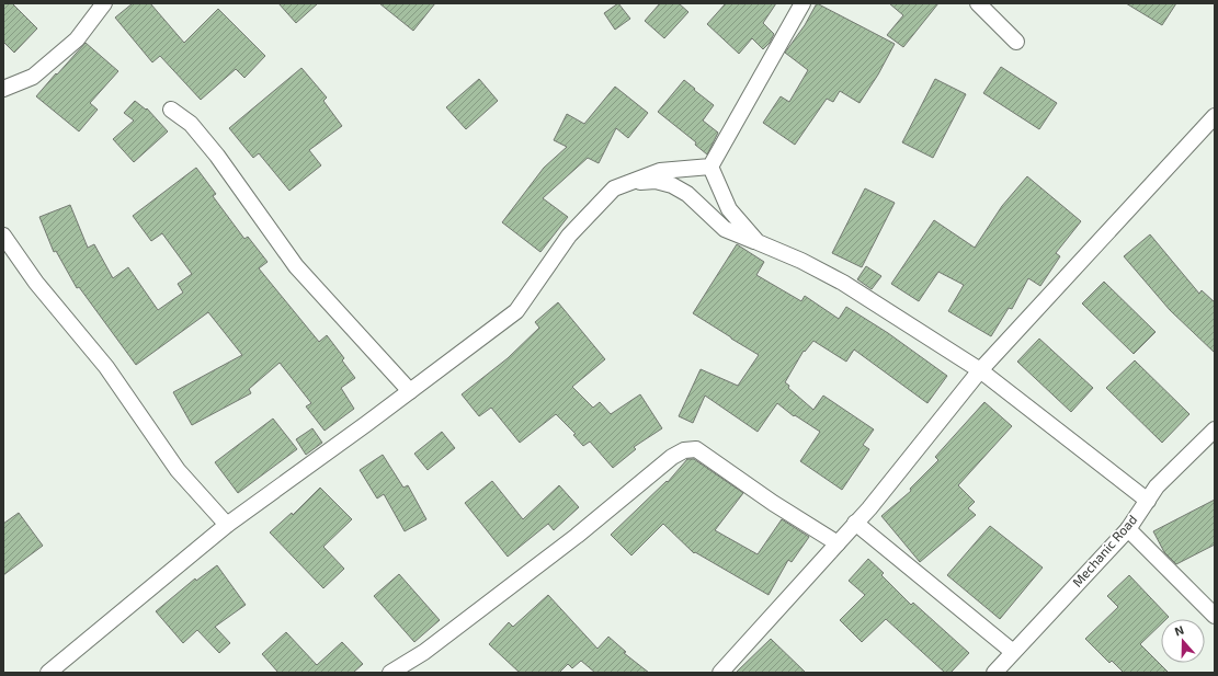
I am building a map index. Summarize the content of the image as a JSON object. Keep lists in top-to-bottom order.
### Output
{
  "streets": {
    "street": ["Mechanic Road"]
  },
  "north": "top"
}
